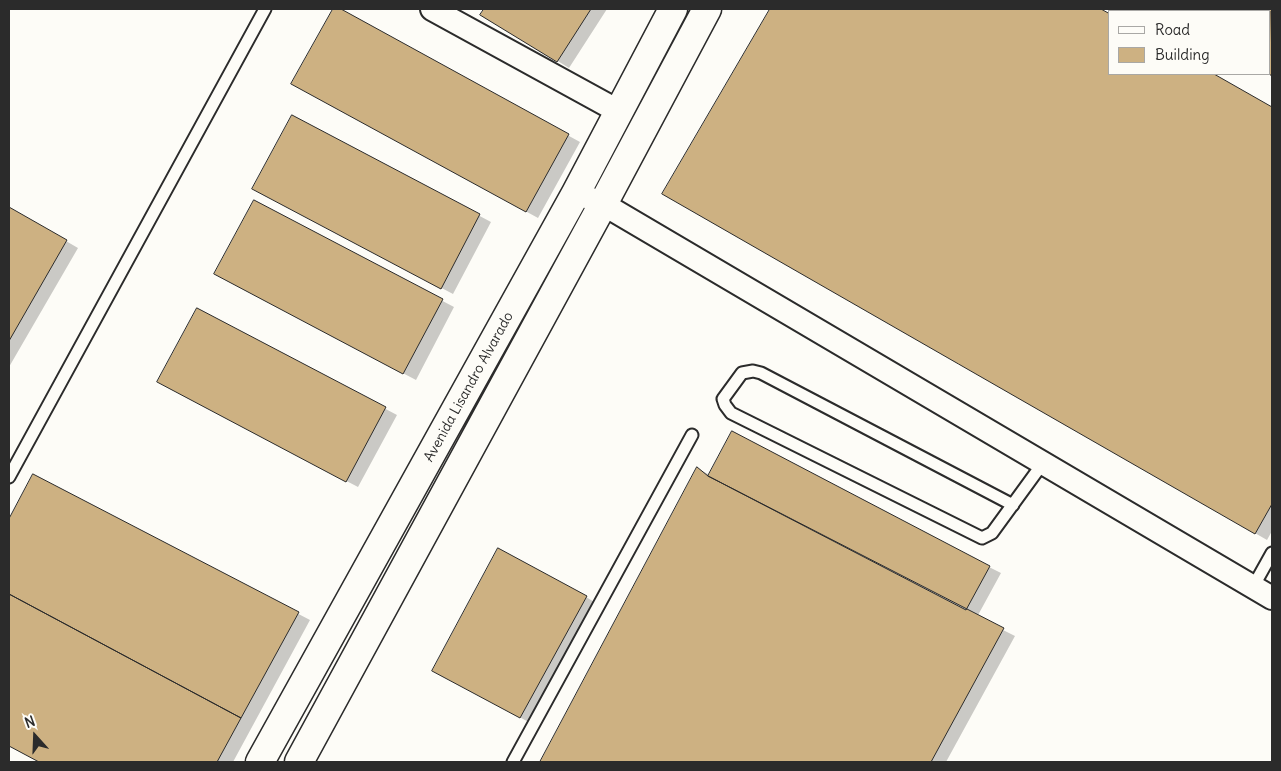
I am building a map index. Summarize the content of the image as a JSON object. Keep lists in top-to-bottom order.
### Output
{
  "streets": {
    "street": ["Avenida Lisandro Alvarado"]
  },
  "legend": ["Road", "Building"],
  "north": "top"
}
